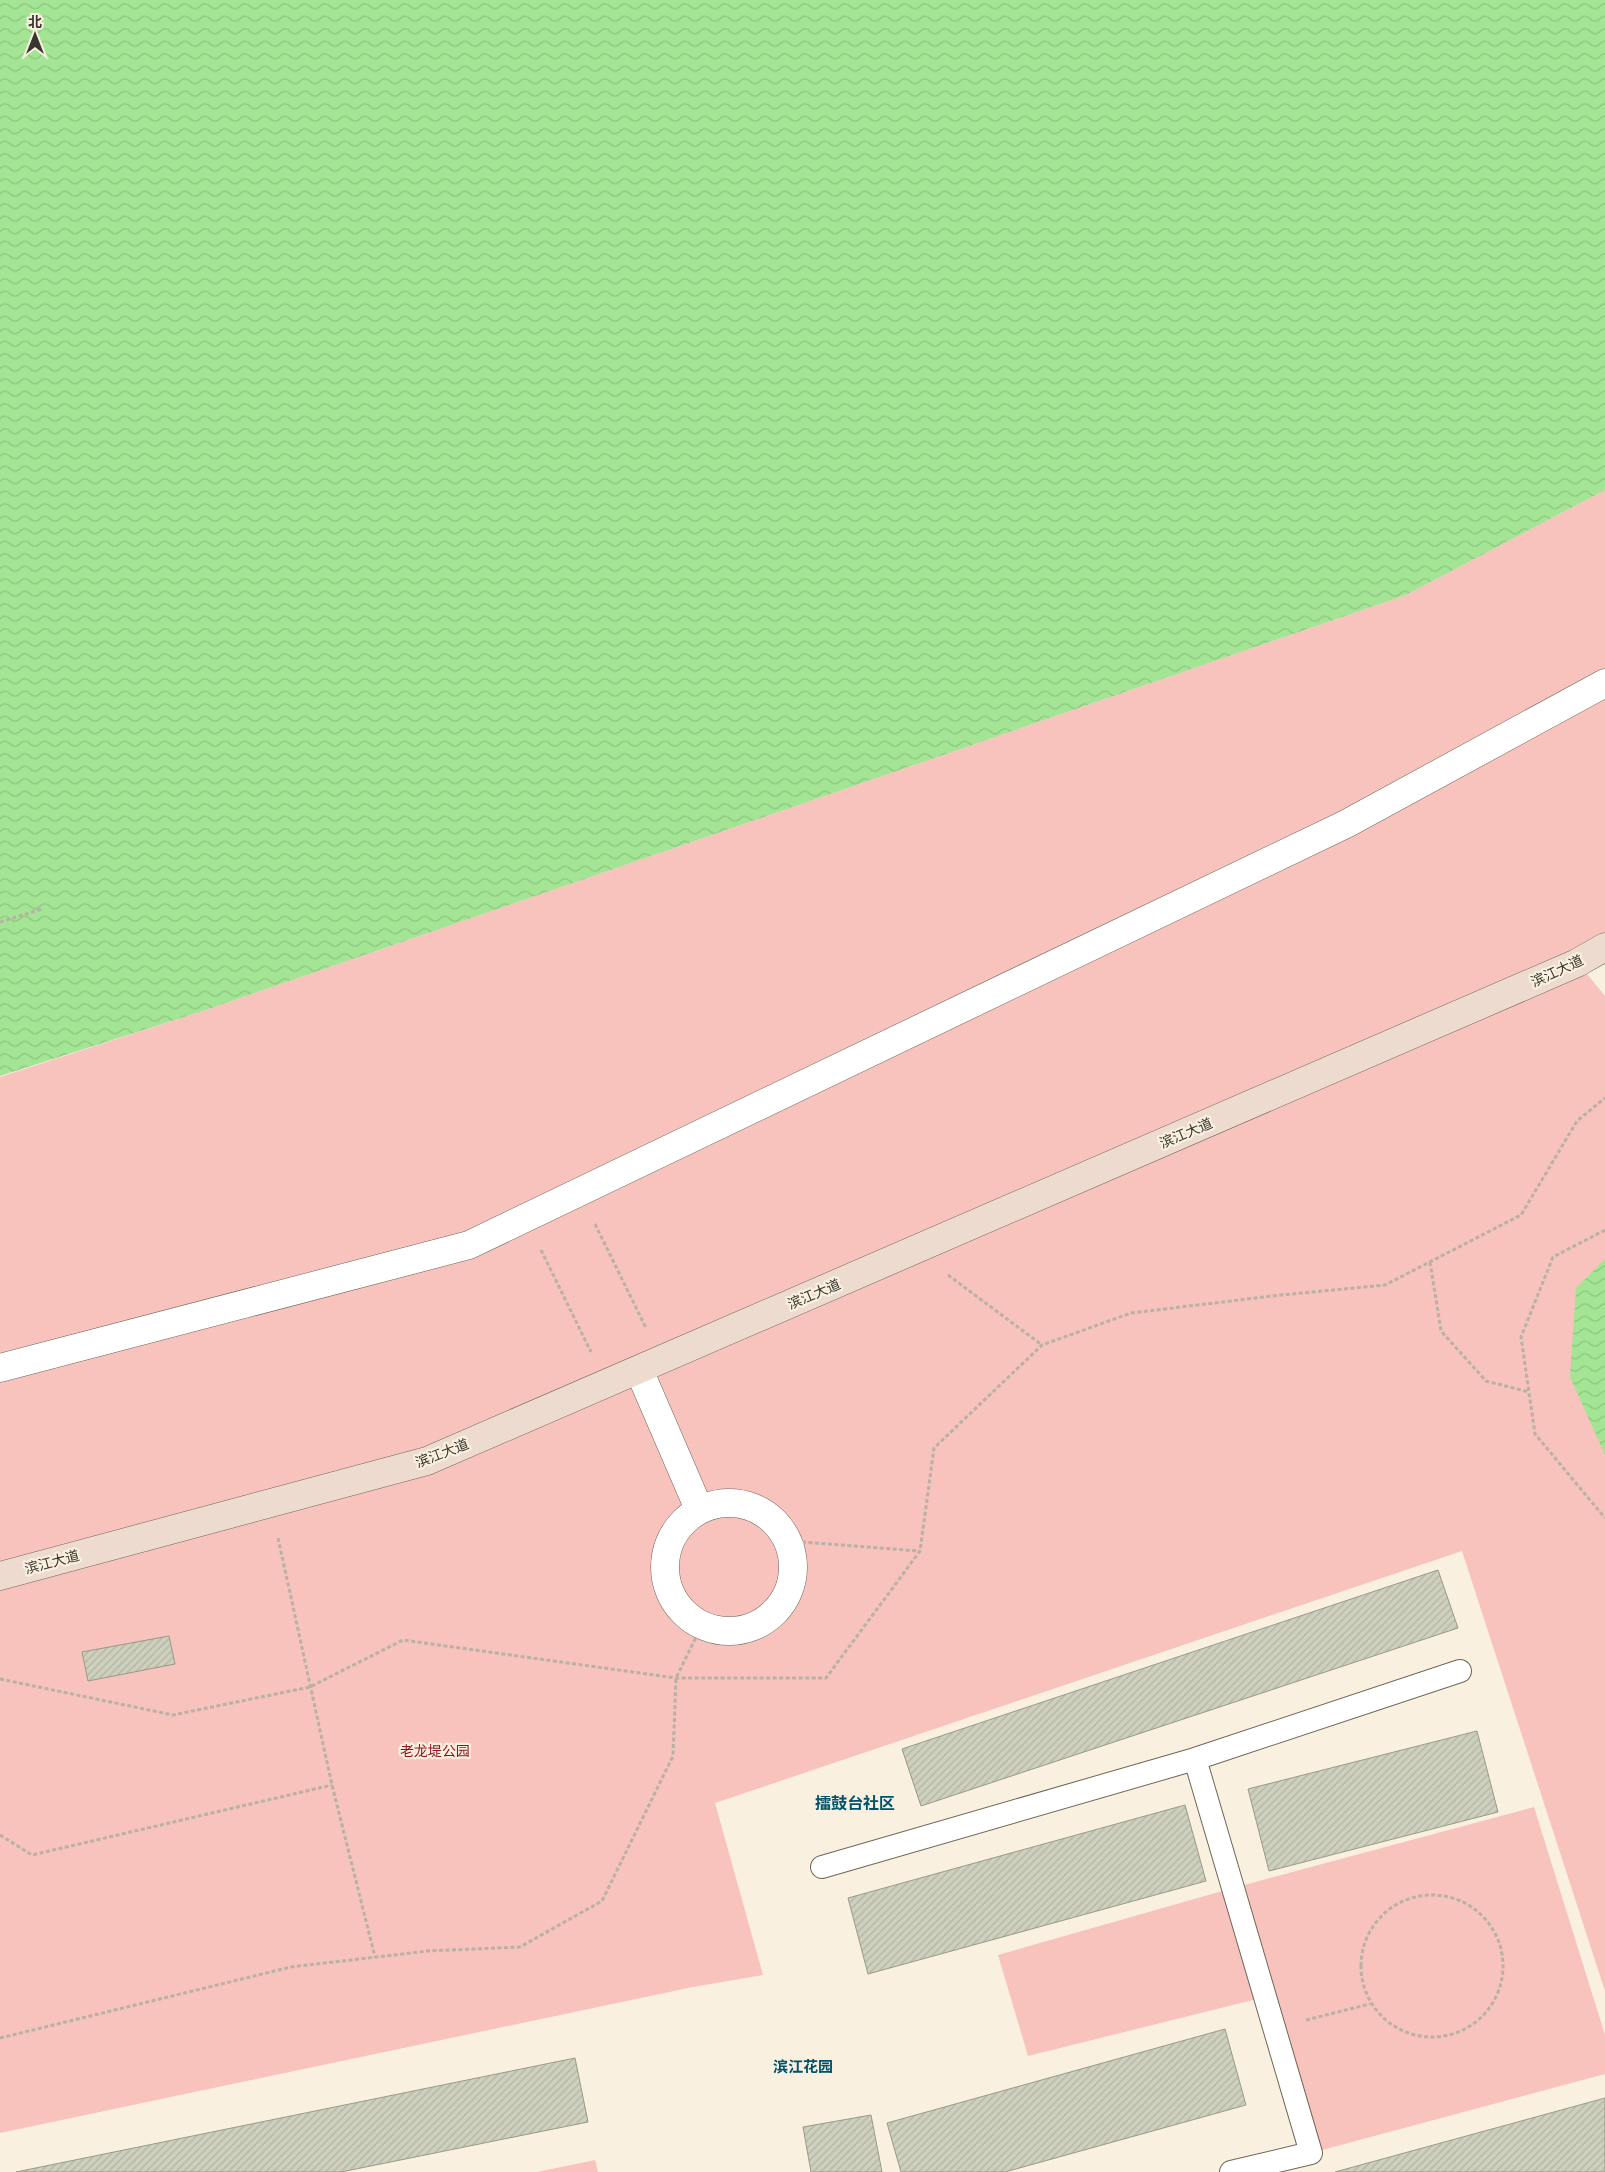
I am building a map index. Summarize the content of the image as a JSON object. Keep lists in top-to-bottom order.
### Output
{
  "streets": {
    "street": ["滨江大道"]
  },
  "districts": ["擂鼓台社区", "滨江花园"],
  "parks": ["老龙堤公园"],
  "north": "top"
}
